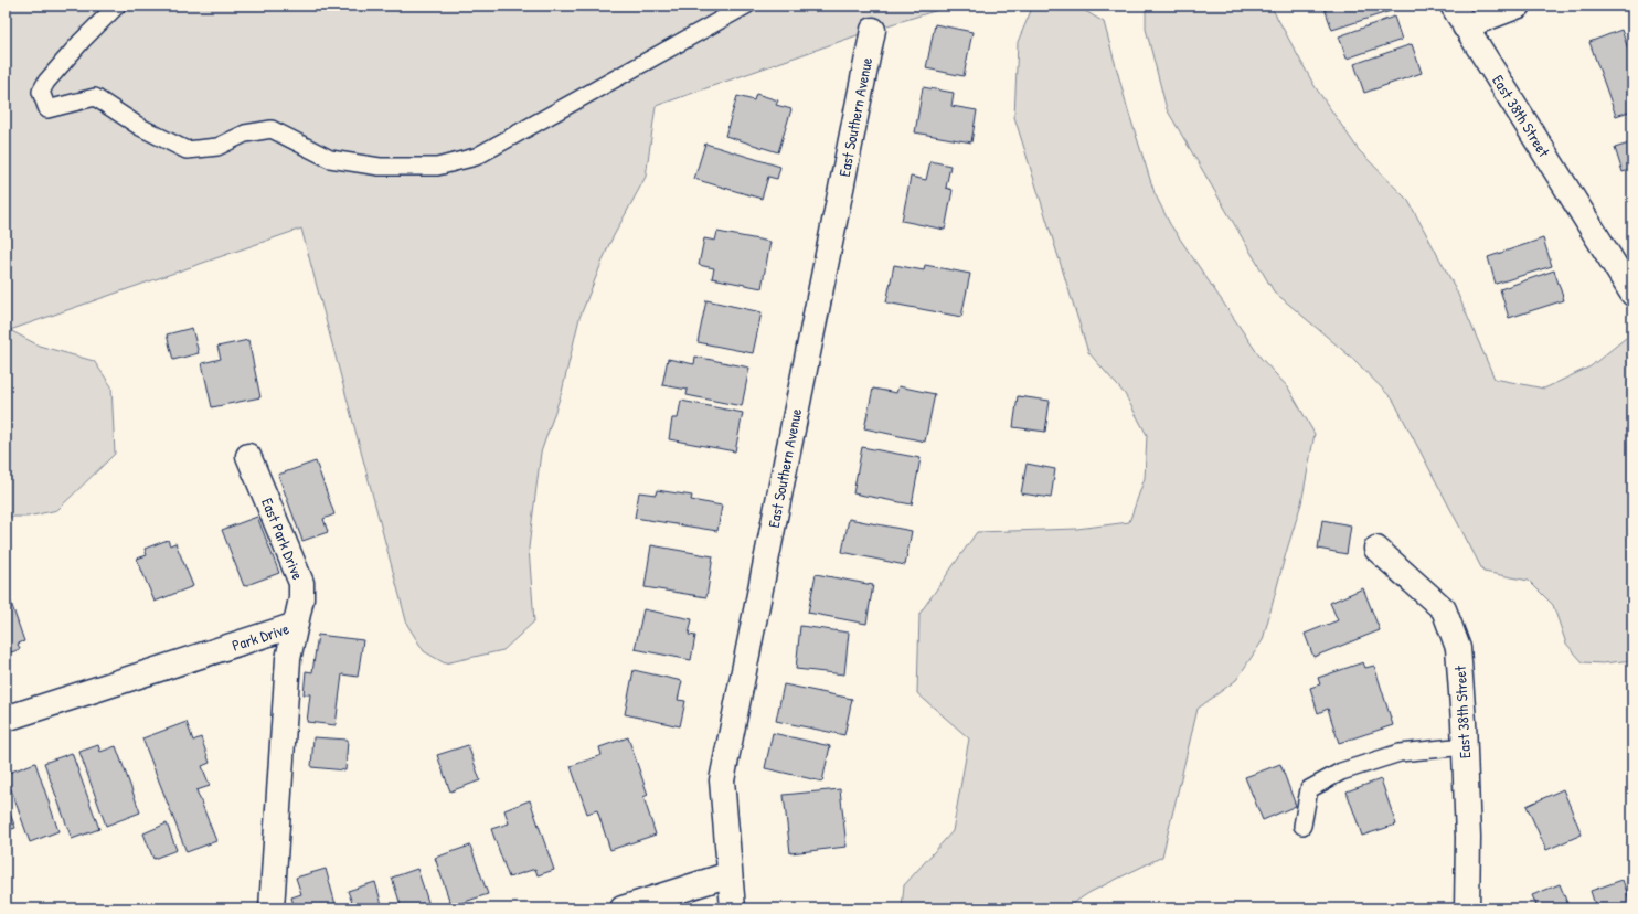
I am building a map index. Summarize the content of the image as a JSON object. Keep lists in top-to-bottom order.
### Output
{
  "streets": {
    "street": [
      "East 38th Street",
      "East Southern Avenue",
      "East Park Drive",
      "Park Drive"
    ]
  },
  "crossings": [
    ["East Park Drive", "Park Drive"]
  ]
}
